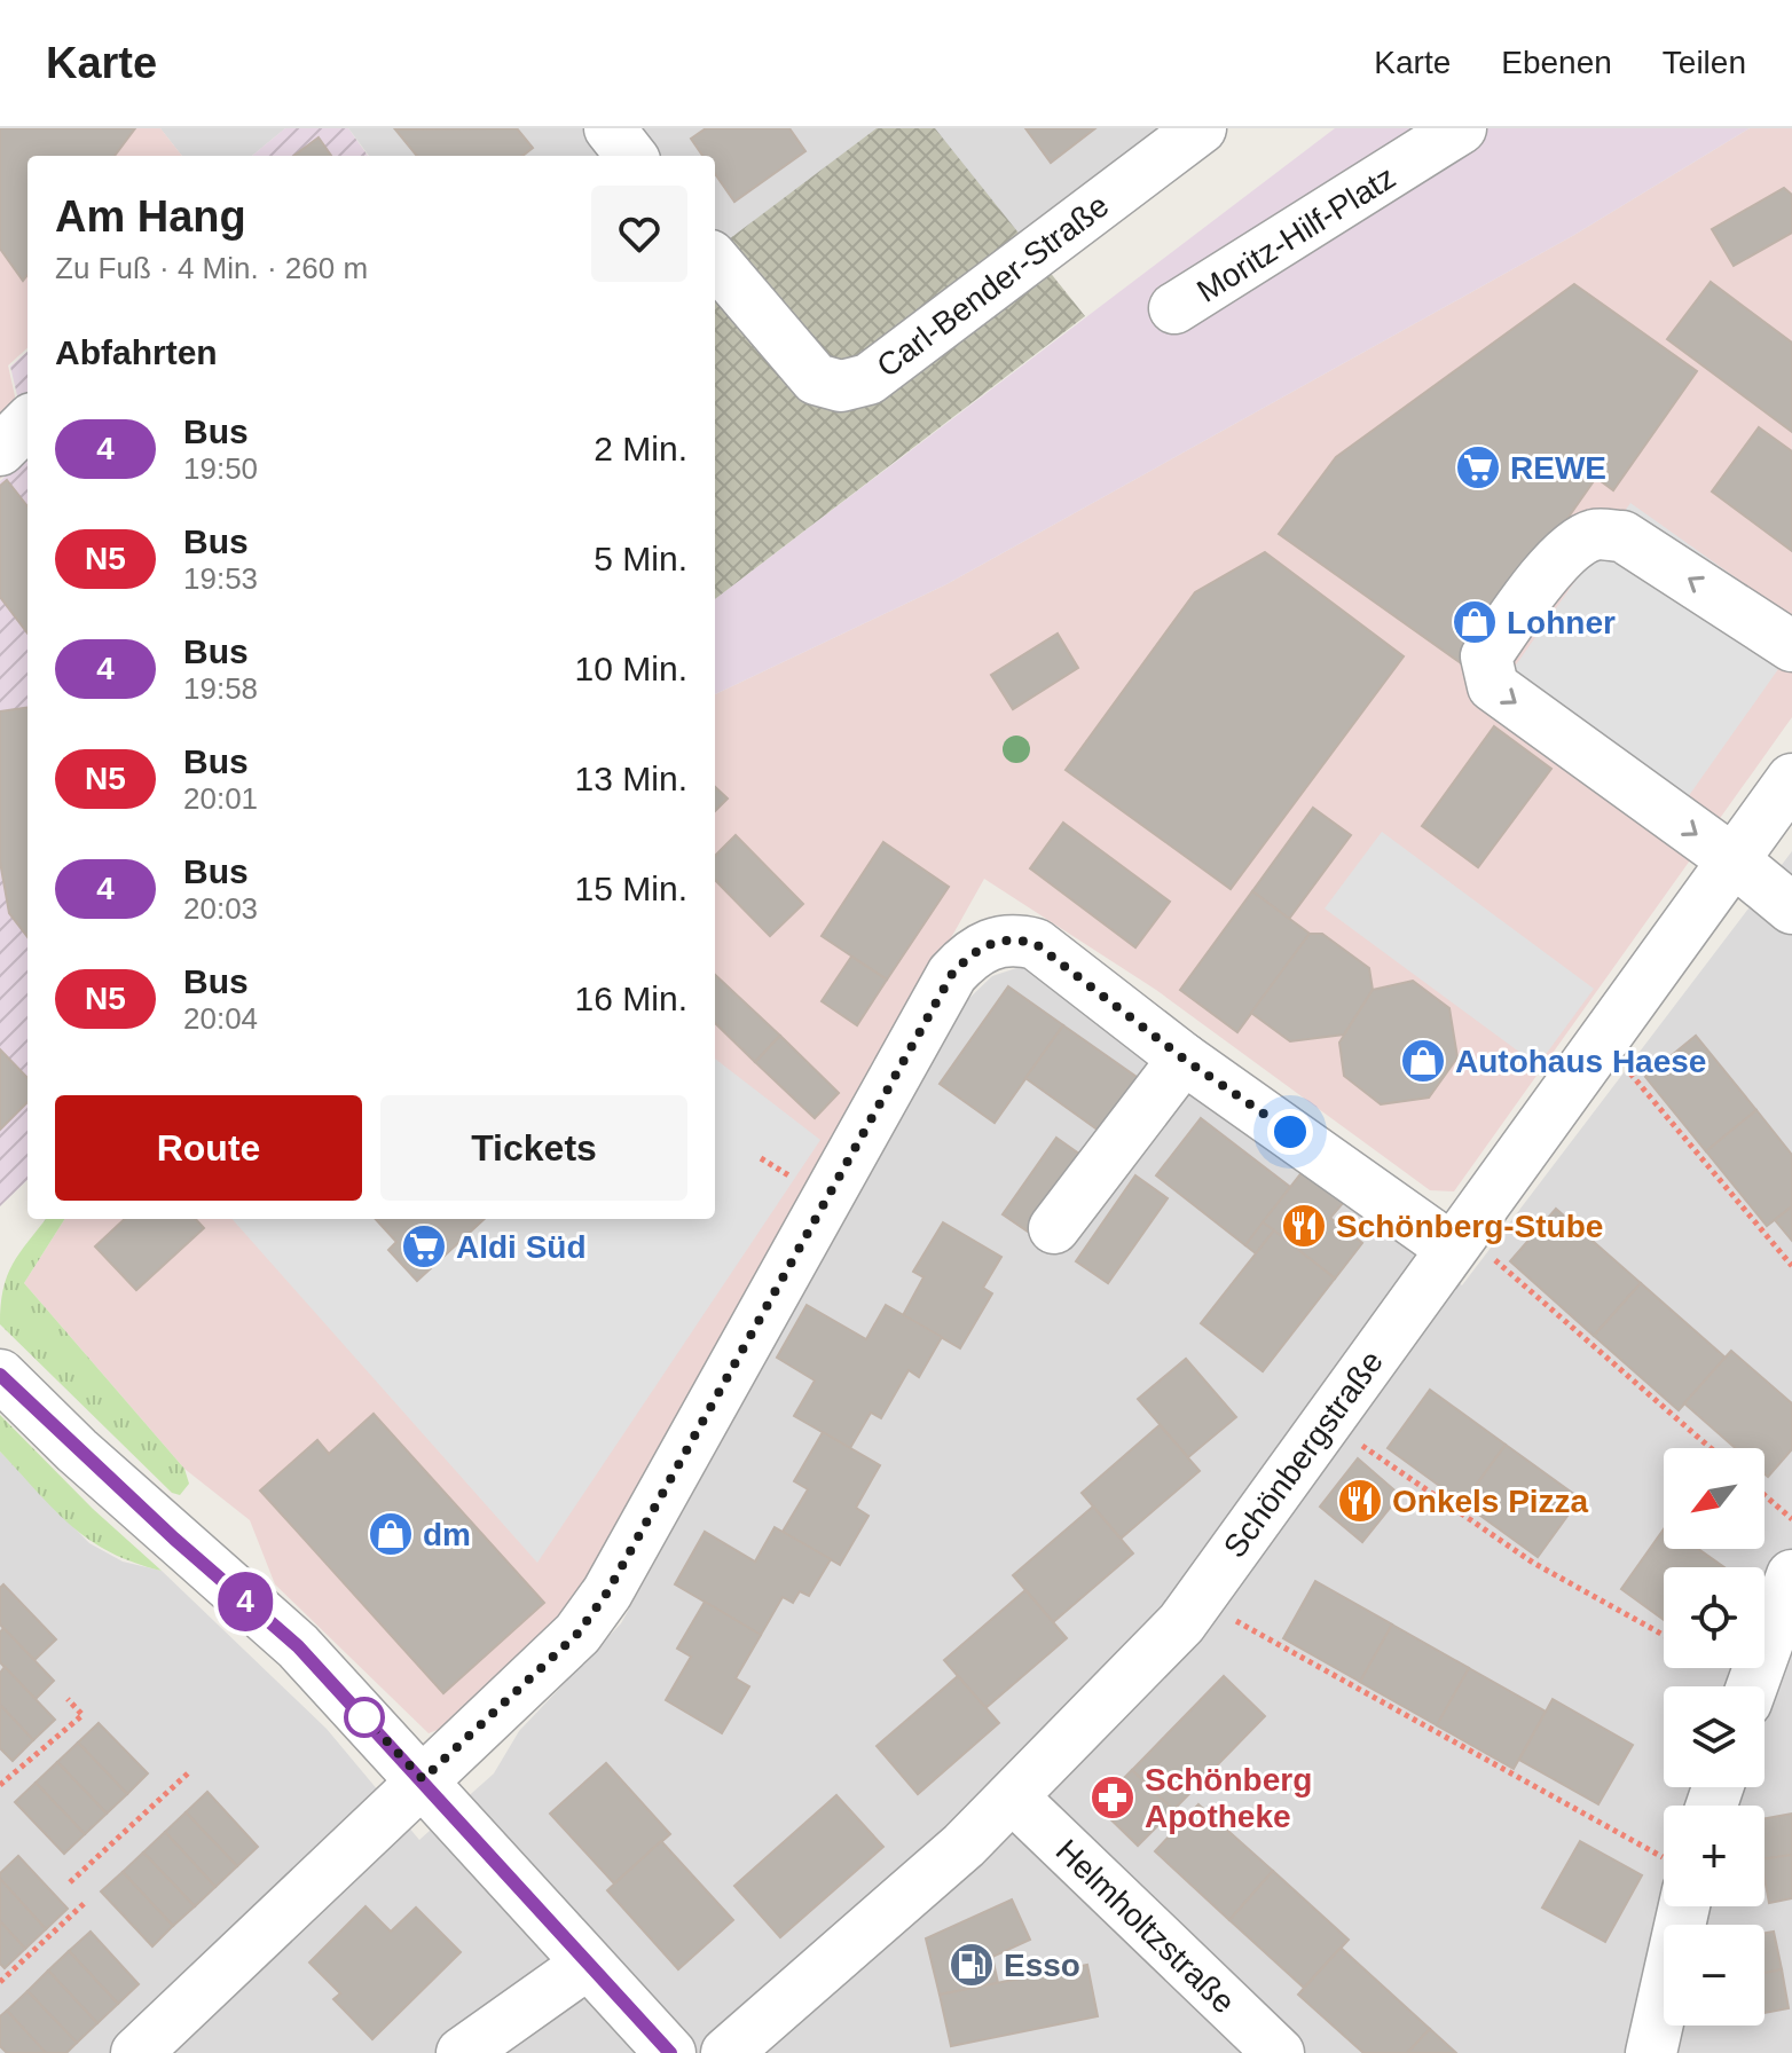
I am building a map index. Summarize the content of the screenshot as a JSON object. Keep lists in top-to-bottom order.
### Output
{
  "streets": {
    "street": [
      "Moritz-Hilf-Platz",
      "Carl-Bender-Straße",
      "Schönbergstraße",
      "Helmholtzstraße"
    ]
  },
  "crossings": [
    ["Schönbergstraße", "Helmholtzstraße"]
  ],
  "places": {
    "supermarket": ["REWE", "Aldi Süd"],
    "shop": ["Lohner", "Autohaus Haese", "dm"],
    "restaurant": ["Schönberg-Stube", "Onkels Pizza"],
    "pharmacy": ["Schönberg Apotheke"],
    "fuel station": ["Esso"]
  },
  "lines": ["bus line 4"],
  "north": "bottom left",
  "page": {
    "header": "Karte",
    "nav": ["Karte", "Ebenen", "Teilen"],
    "on_map": "4",
    "heading": [
      ["Am Hang", "Zu Fuß · 4 Min. · 260 m"],
      "Abfahrten"
    ],
    "list": [
      {
        "mark": "4",
        "name": "Bus",
        "note": "19:50",
        "value": "2 Min."
      },
      {
        "mark": "N5",
        "name": "Bus",
        "note": "19:53",
        "value": "5 Min."
      },
      {
        "mark": "4",
        "name": "Bus",
        "note": "19:58",
        "value": "10 Min."
      },
      {
        "mark": "N5",
        "name": "Bus",
        "note": "20:01",
        "value": "13 Min."
      },
      {
        "mark": "4",
        "name": "Bus",
        "note": "20:03",
        "value": "15 Min."
      },
      {
        "mark": "N5",
        "name": "Bus",
        "note": "20:04",
        "value": "16 Min."
      }
    ],
    "buttons": ["Route", "Tickets"],
    "map_buttons": ["+", "−"]
  }
}
